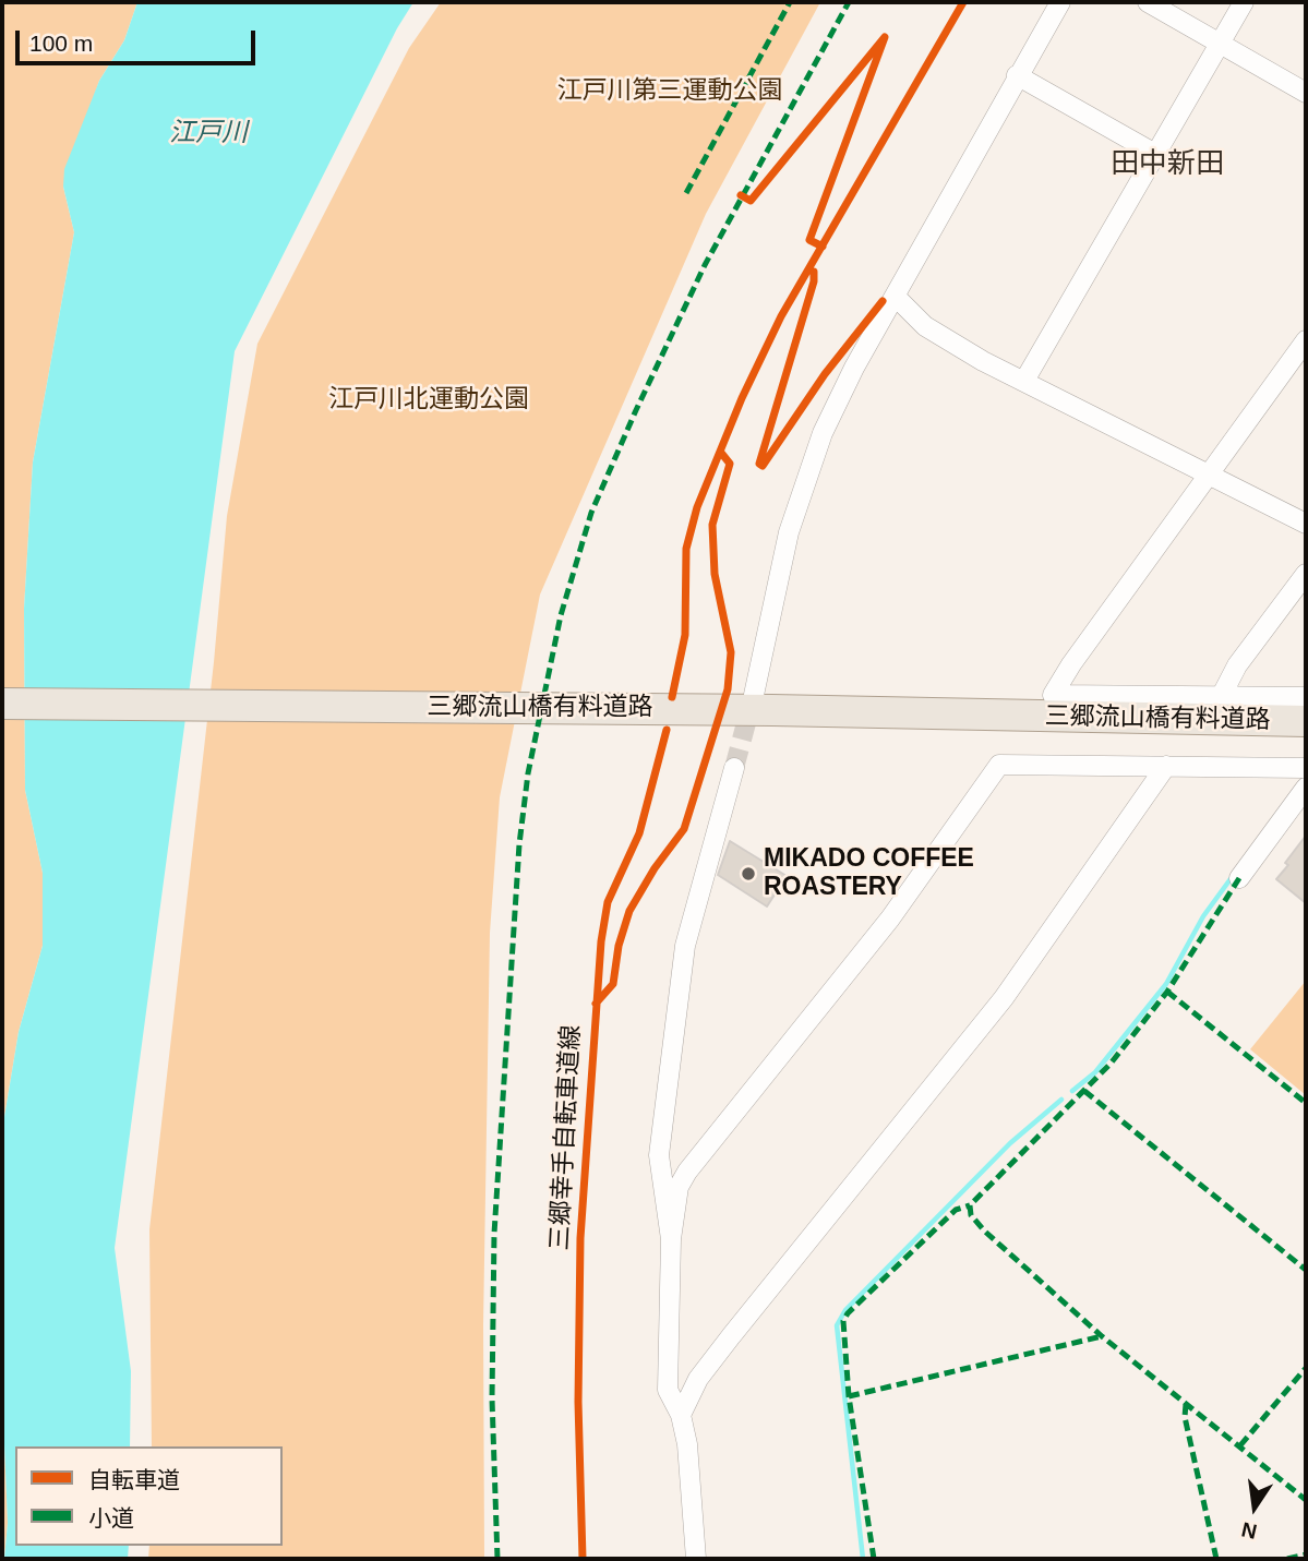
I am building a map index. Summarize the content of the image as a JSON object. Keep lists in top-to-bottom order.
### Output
{
  "streets": {
    "main road": ["三郷流山橋有料道路"],
    "cycle path": ["三郷幸手自転車道線"]
  },
  "districts": ["田中新田"],
  "water": ["江戸川"],
  "parks": ["江戸川第三運動公園", "江戸川北運動公園"],
  "places": ["MIKADO COFFEE ROASTERY"],
  "legend": ["自転車道", "小道"],
  "scale_bar": "100 m",
  "north": "bottom"
}
